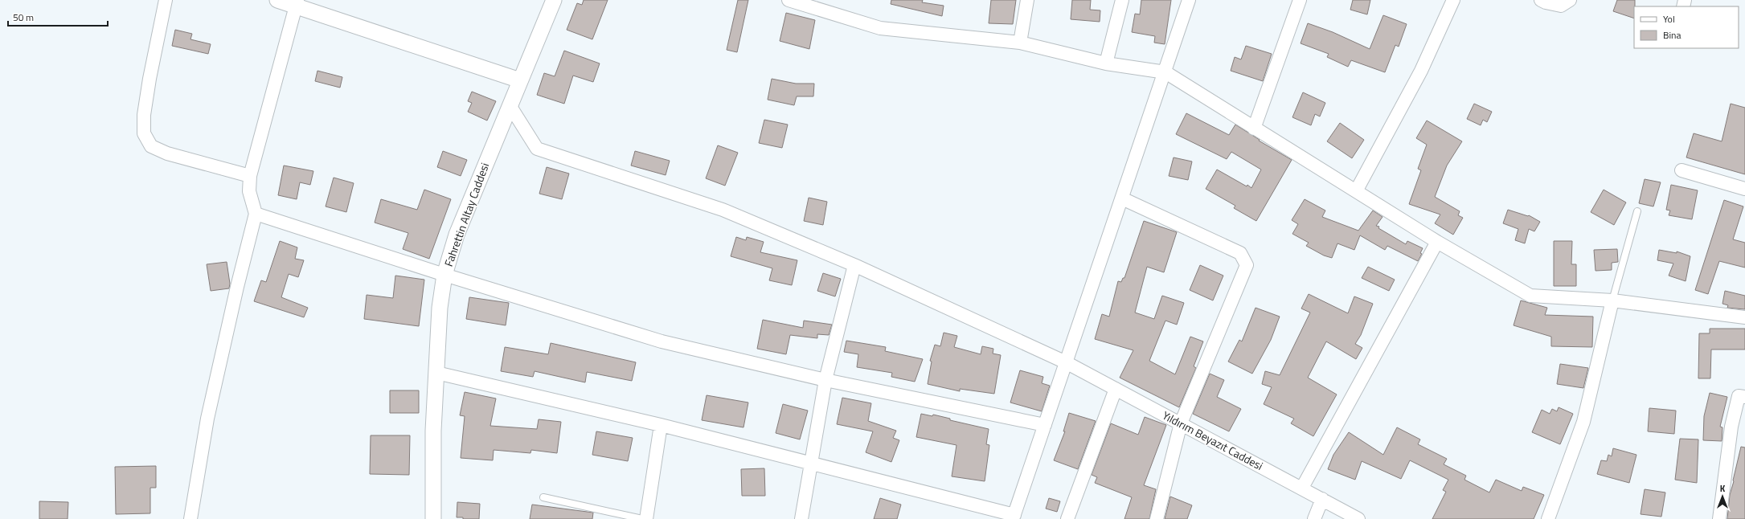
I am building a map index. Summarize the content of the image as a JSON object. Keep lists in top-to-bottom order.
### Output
{
  "streets": {
    "street": ["Fahrettin Altay Caddesi", "Yıldırım Beyazıt Caddesi"]
  },
  "crossings": [
    ["Fahrettin Altay Caddesi", "Yıldırım Beyazıt Caddesi"]
  ],
  "legend": ["Yol", "Bina"],
  "scale_bar": "50 m",
  "north": "top"
}
